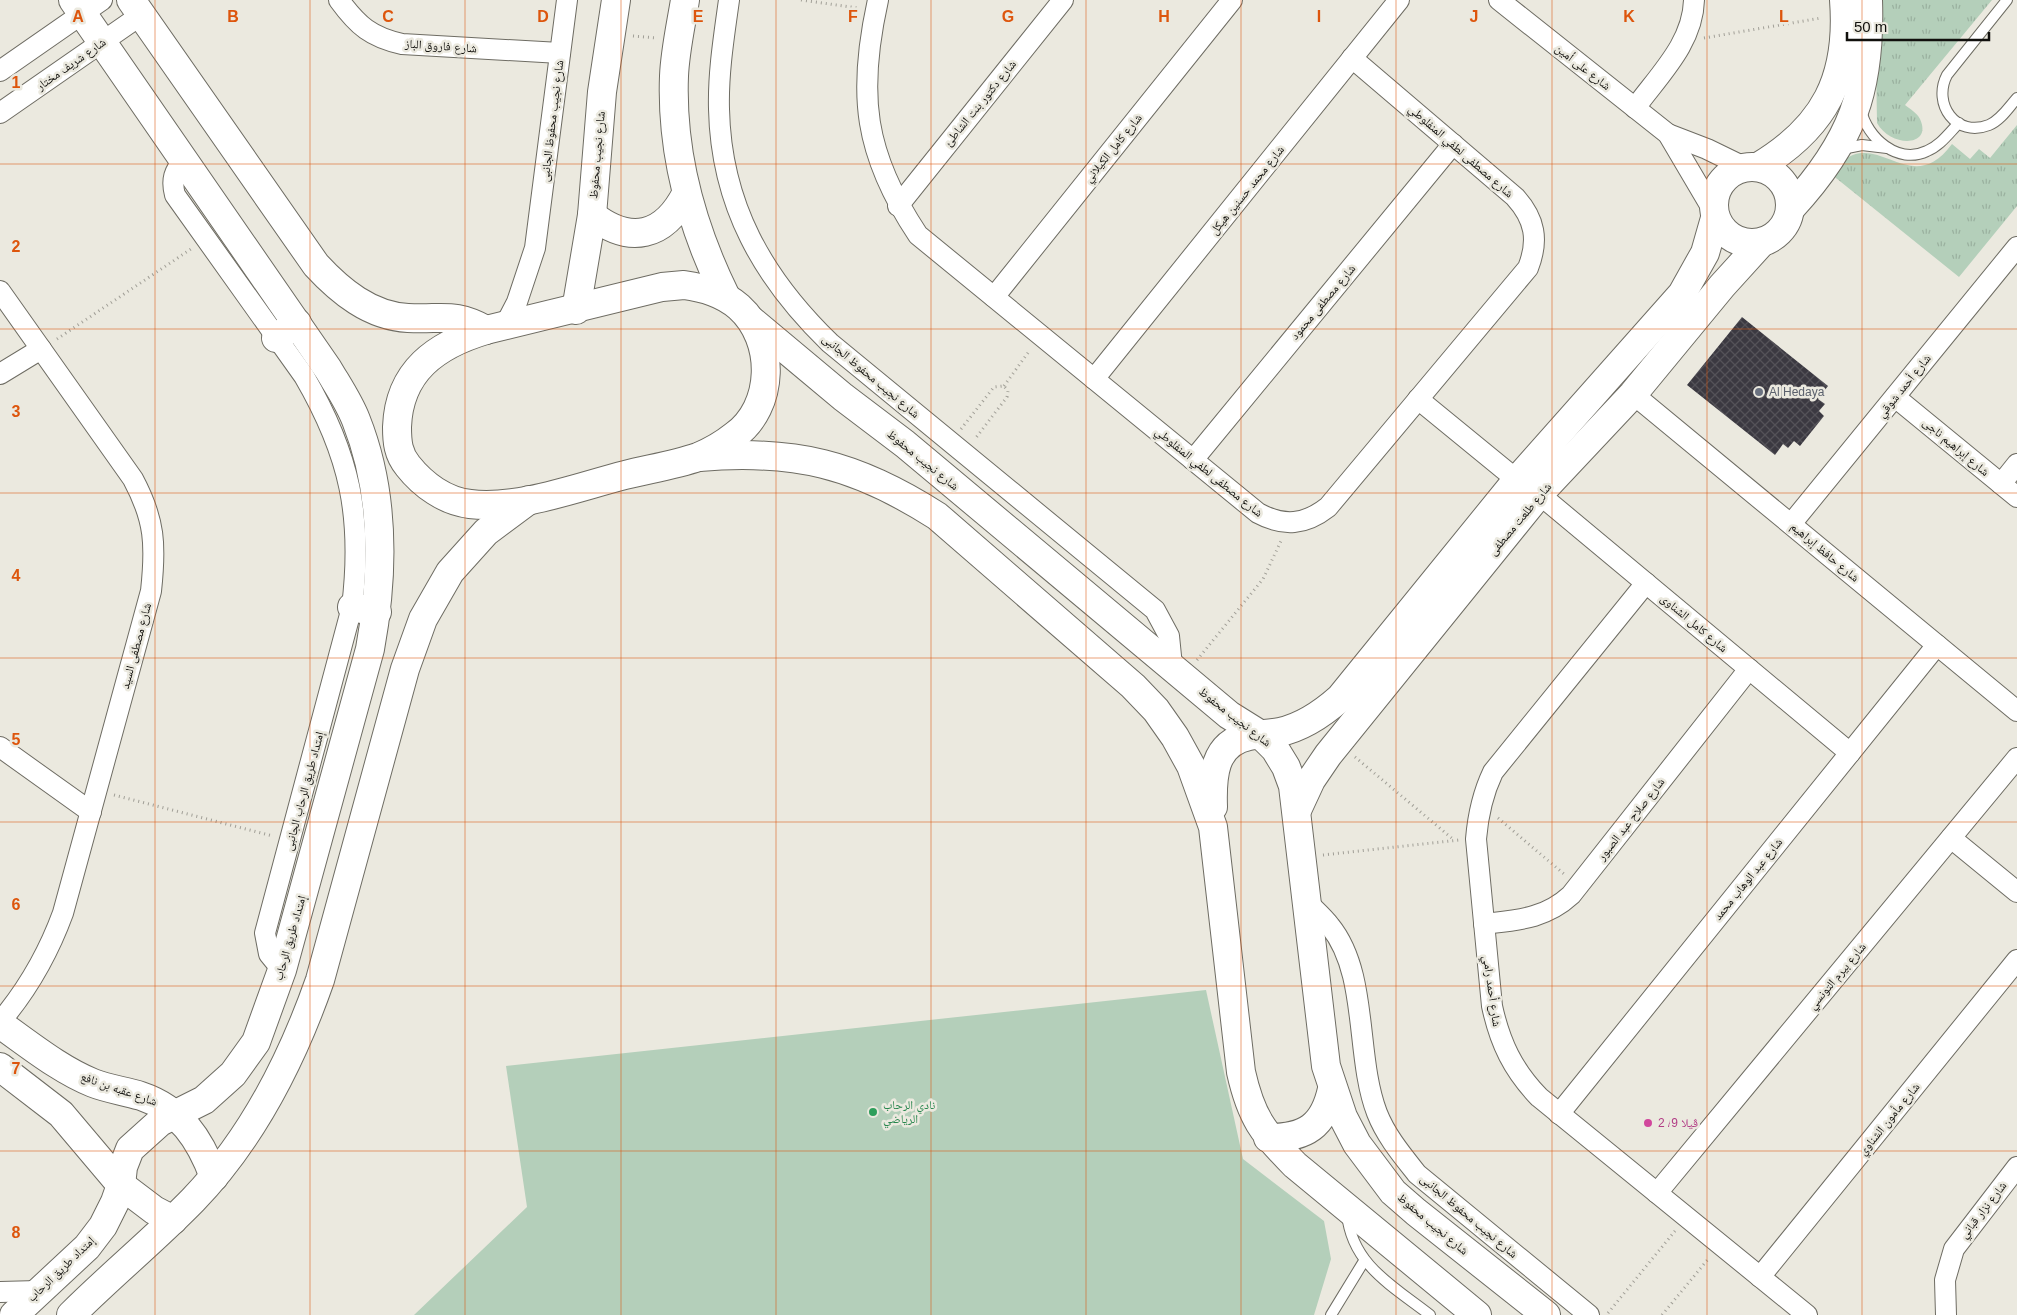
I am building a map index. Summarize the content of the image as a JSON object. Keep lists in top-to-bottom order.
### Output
{
  "streets": {
    "street": [
      "شارع فاروق الباز",
      "شارع شريف مختار",
      "شارع على أمين",
      "شارع دكتور بنت الشاطئ",
      "شارع نجيب محفوظ الجانبى",
      "شارع كامل الكيلاني",
      "شارع مصطفى لطفي المنفلوطي",
      "شارع نجيب محفوظ",
      "شارع محمد حسنين هيكل",
      "شارع مصطفى محمود",
      "شارع أحمد شوقي",
      "شارع إبراهيم ناجى",
      "شارع طلعت مصطفى",
      "شارع حافظ إبراهيم",
      "شارع كامل الشناوى",
      "شارع مصطفى السيد",
      "إمتداد طريق الرحاب الجانبى",
      "شارع صلاح عبد الصبور",
      "شارع عبد الوهاب محمد",
      "إمتداد طريق الرحاب",
      "شارع بيرم التونسي",
      "شارع أحمد رامي",
      "شارع عقبه بن نافع",
      "شارع مأمون الشناوي",
      "شارع نزار قباني"
    ]
  },
  "crossings": [
    ["شارع فاروق الباز", "شارع نجيب محفوظ الجانبى"],
    ["شارع شريف مختار", "إمتداد طريق الرحاب"],
    ["شارع على أمين", "شارع طلعت مصطفى"],
    ["شارع دكتور بنت الشاطئ", "شارع مصطفى لطفي المنفلوطي"],
    ["شارع نجيب محفوظ الجانبى", "شارع نجيب محفوظ"],
    ["شارع كامل الكيلاني", "شارع مصطفى لطفي المنفلوطي"],
    ["شارع مصطفى لطفي المنفلوطي", "شارع محمد حسنين هيكل"],
    ["شارع مصطفى لطفي المنفلوطي", "شارع مصطفى محمود"],
    ["شارع مصطفى لطفي المنفلوطي", "شارع كامل الشناوى"],
    ["شارع نجيب محفوظ", "شارع طلعت مصطفى"],
    ["شارع أحمد شوقي", "شارع إبراهيم ناجى"],
    ["شارع أحمد شوقي", "شارع حافظ إبراهيم"],
    ["شارع طلعت مصطفى", "شارع حافظ إبراهيم"],
    ["شارع طلعت مصطفى", "شارع كامل الشناوى"],
    ["شارع حافظ إبراهيم", "شارع عبد الوهاب محمد"],
    ["شارع كامل الشناوى", "شارع صلاح عبد الصبور"],
    ["شارع كامل الشناوى", "شارع عبد الوهاب محمد"],
    ["شارع كامل الشناوى", "شارع أحمد رامي"],
    ["شارع مصطفى السيد", "شارع عقبه بن نافع"],
    ["إمتداد طريق الرحاب الجانبى", "إمتداد طريق الرحاب"],
    ["شارع صلاح عبد الصبور", "شارع أحمد رامي"],
    ["شارع عبد الوهاب محمد", "شارع أحمد رامي"],
    ["إمتداد طريق الرحاب", "شارع عقبه بن نافع"],
    ["شارع بيرم التونسي", "شارع أحمد رامي"],
    ["شارع أحمد رامي", "شارع مأمون الشناوي"]
  ],
  "places": ["Al Hedaya", "نادي الرحاب الرياضي", "ڤيلا 9/ 2"],
  "scale_bar": "50 m",
  "grid": {
    "columns": [
      "A",
      "B",
      "C",
      "D",
      "E",
      "F",
      "G",
      "H",
      "I",
      "J",
      "K",
      "L"
    ],
    "rows": [
      "1",
      "2",
      "3",
      "4",
      "5",
      "6",
      "7",
      "8"
    ]
  }
}
